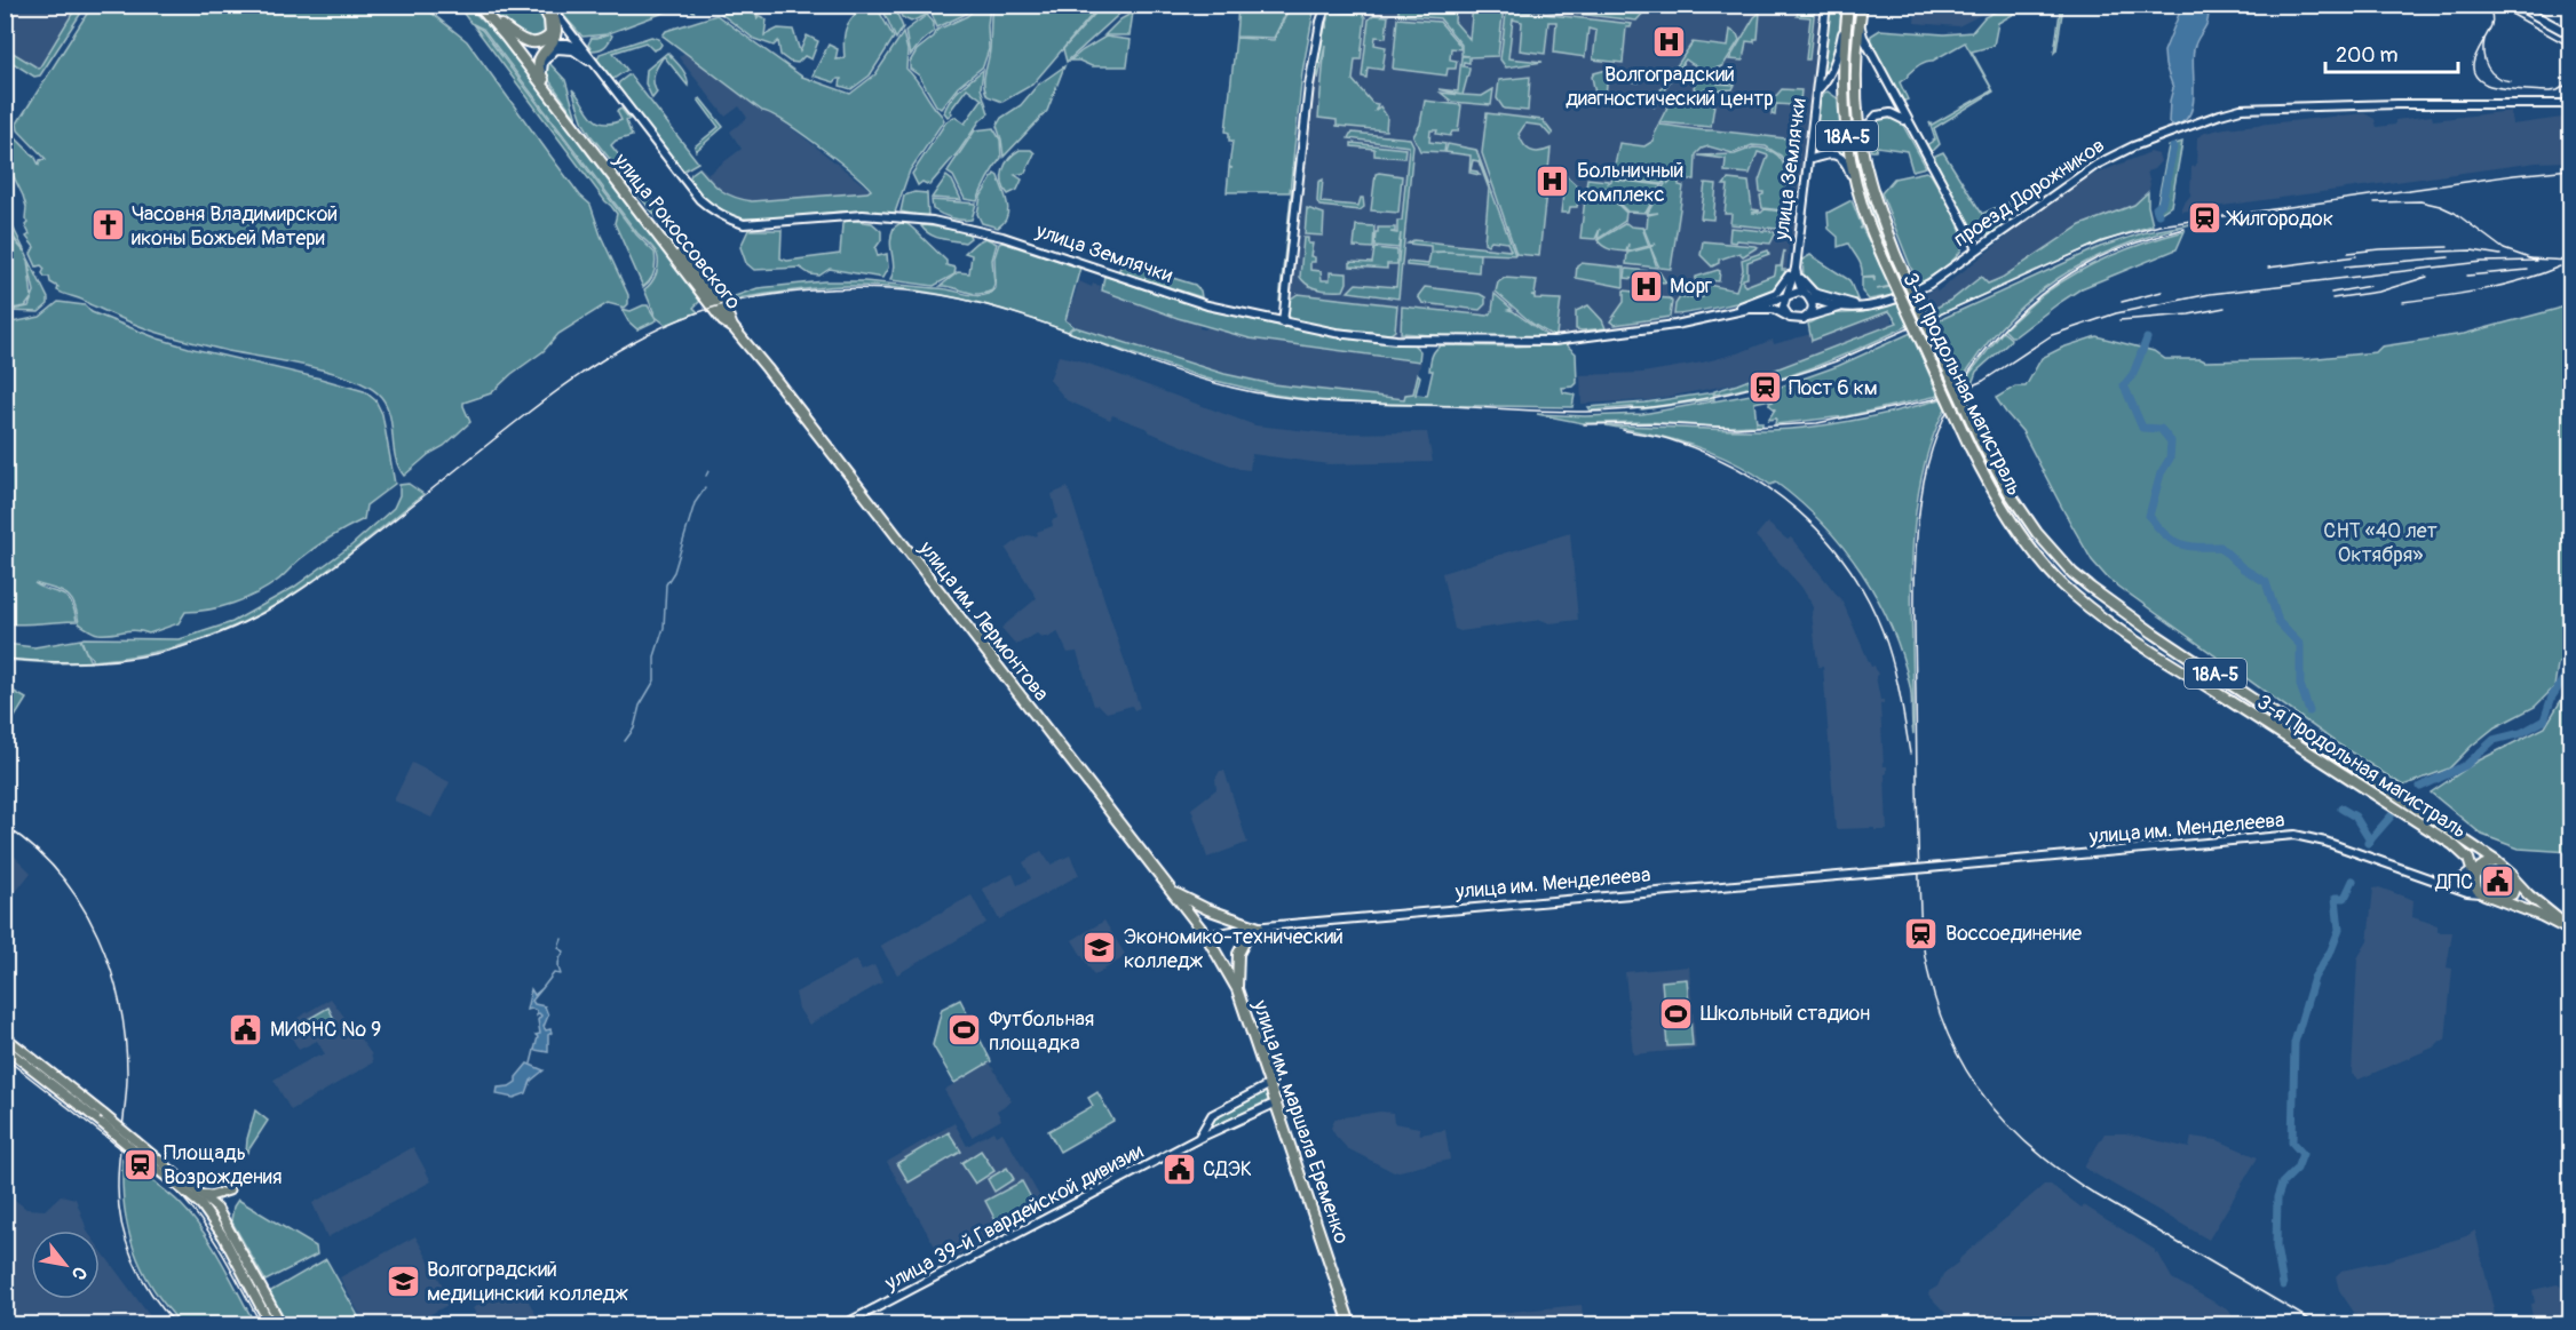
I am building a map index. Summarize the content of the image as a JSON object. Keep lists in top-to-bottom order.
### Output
{
  "streets": {
    "highway": [
      "18А-5",
      "улица Рокоссовского",
      "3-я Продольная магистраль",
      "улица им. Лермонтова",
      "улица им. маршала Еременко"
    ],
    "main road": [
      "улица Землячки",
      "проезд Дорожников",
      "улица им. Менделеева",
      "улица 39-й Гвардейской дивизии"
    ]
  },
  "crossings": [
    ["улица Землячки", "проезд Дорожников"],
    ["улица Рокоссовского", "улица им. Лермонтова"],
    ["3-я Продольная магистраль", "улица им. Менделеева"],
    ["улица им. Лермонтова", "улица им. Менделеева"],
    ["улица им. Лермонтова", "улица им. маршала Еременко"],
    ["улица им. Менделеева", "улица им. маршала Еременко"],
    ["улица им. маршала Еременко", "улица 39-й Гвардейской дивизии"]
  ],
  "parks": ["СНТ «40 лет Октября»"],
  "places": {
    "hospital": ["Волгоградский диагностический центр", "Больничный комплекс", "Морг"],
    "station": [
      "Жилгородок",
      "Пост 6 км",
      "Воссоединение",
      "Площадь Возрождения"
    ],
    "church": ["Часовня Владимирской иконы Божьей Матери"],
    "public building": ["ДПС", "МИФНС № 9", "СДЭК"],
    "school or university": ["Экономико-технический колледж", "Волгоградский медицинский колледж"],
    "sports": ["Школьный стадион", "Футбольная площадка"]
  },
  "scale_bar": "200 m",
  "north": "bottom right"
}
